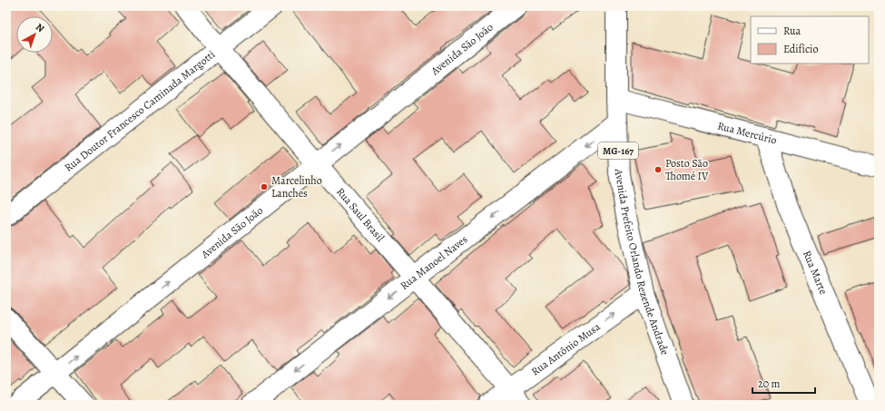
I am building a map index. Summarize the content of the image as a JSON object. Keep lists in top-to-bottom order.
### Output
{
  "streets": {
    "street": [
      "Avenida São João",
      "Rua Doutor Francesco Caminada Margotti",
      "Rua Mercúrio",
      "MG-167",
      "Rua Saul Brasil",
      "Avenida Prefeito Orlando Rezende Andrade",
      "Rua Manoel Naves",
      "Rua Marte",
      "Rua Antônio Musa"
    ]
  },
  "crossings": [
    ["Avenida São João", "Rua Saul Brasil"],
    ["Rua Doutor Francesco Caminada Margotti", "Rua Saul Brasil"],
    ["Rua Mercúrio", "Avenida Prefeito Orlando Rezende Andrade"],
    ["Rua Mercúrio", "Rua Marte"],
    ["Rua Saul Brasil", "Rua Manoel Naves"],
    ["Rua Saul Brasil", "Rua Antônio Musa"],
    ["Avenida Prefeito Orlando Rezende Andrade", "Rua Manoel Naves"],
    ["Avenida Prefeito Orlando Rezende Andrade", "Rua Antônio Musa"]
  ],
  "one_way": ["Avenida São João", "Rua Manoel Naves", "Rua Antônio Musa"],
  "places": ["Posto São Thomé IV", "Marcelinho Lanches"],
  "legend": ["Rua", "Edifício"],
  "scale_bar": "20 m",
  "north": "top right"
}
